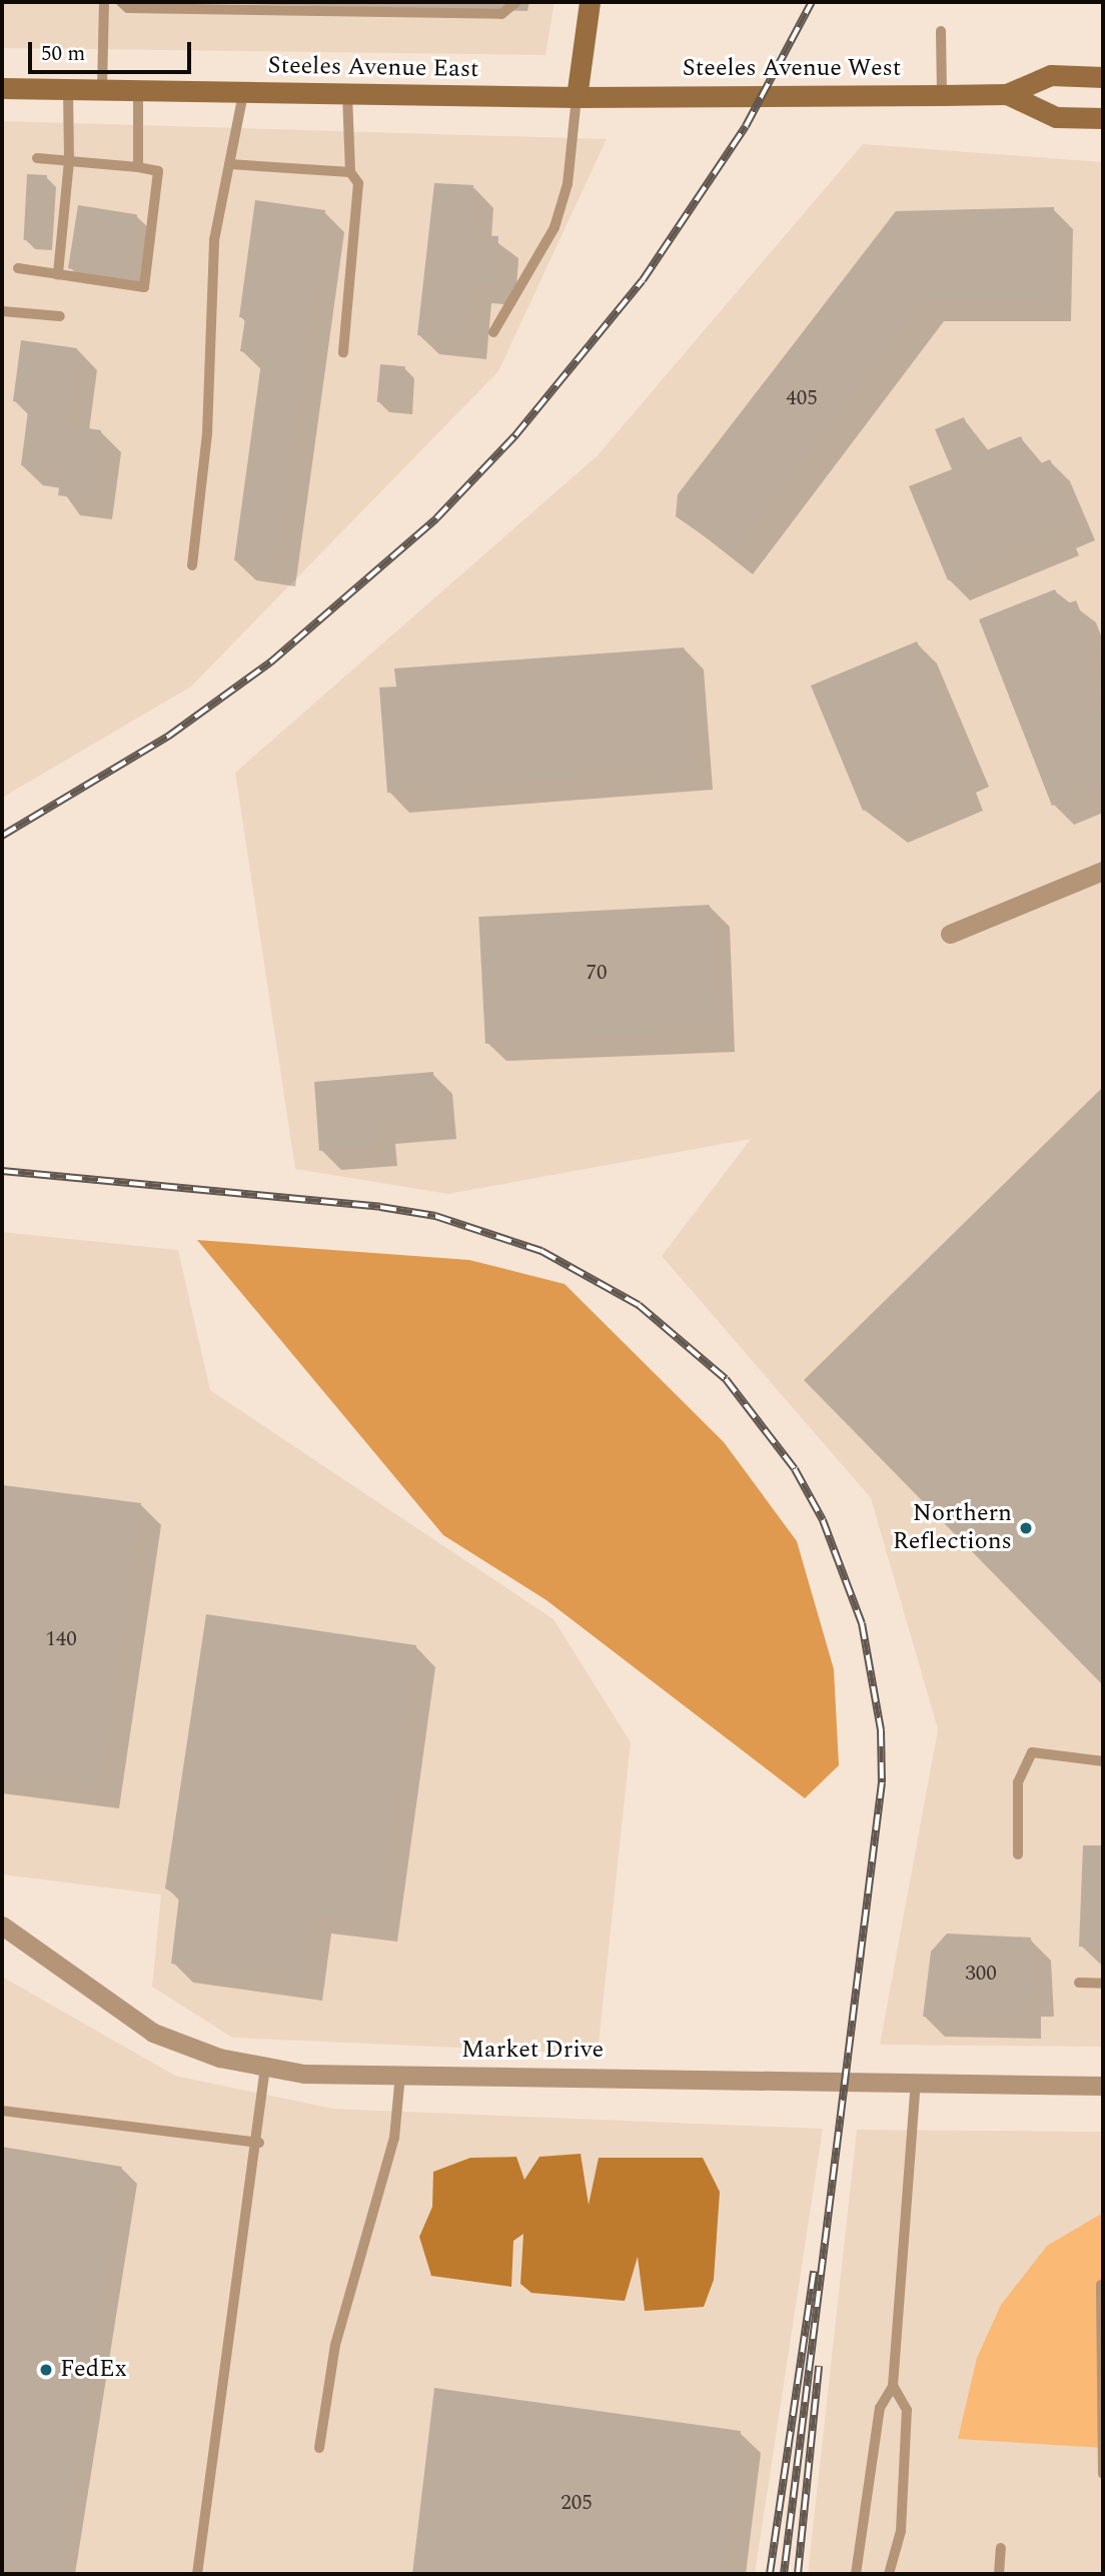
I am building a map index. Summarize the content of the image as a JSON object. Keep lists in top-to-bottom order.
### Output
{
  "streets": {
    "main road": ["Steeles Avenue East", "Steeles Avenue West"],
    "street": ["Market Drive"]
  },
  "crossings": [
    ["Steeles Avenue East", "Steeles Avenue West"]
  ],
  "places": ["Northern Reflections", "FedEx"],
  "house_numbers": [
    "405",
    "70",
    "140",
    "300",
    "205"
  ],
  "scale_bar": "50 m"
}
